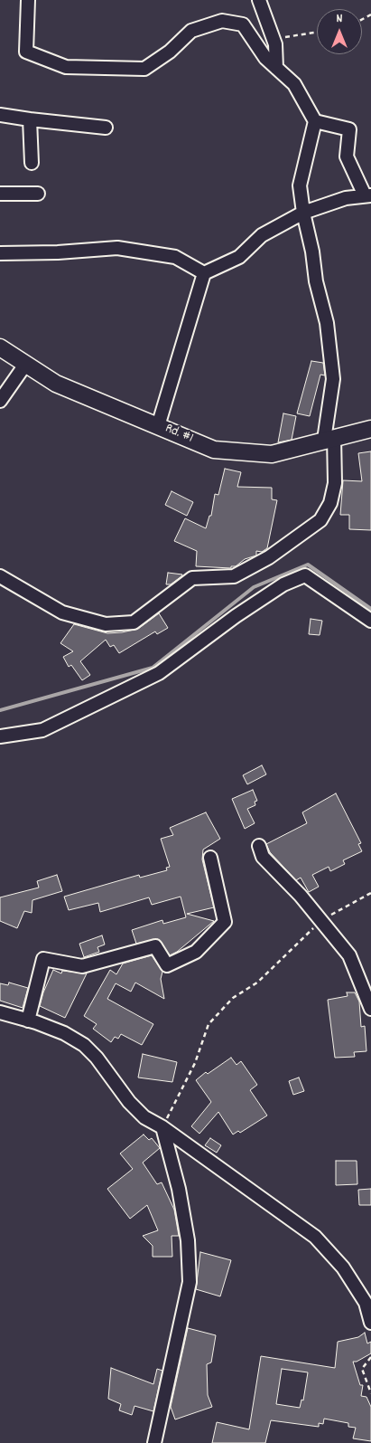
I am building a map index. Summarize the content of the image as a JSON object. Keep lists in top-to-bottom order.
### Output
{
  "streets": {
    "main road": ["Rd. #1"]
  },
  "north": "top"
}
